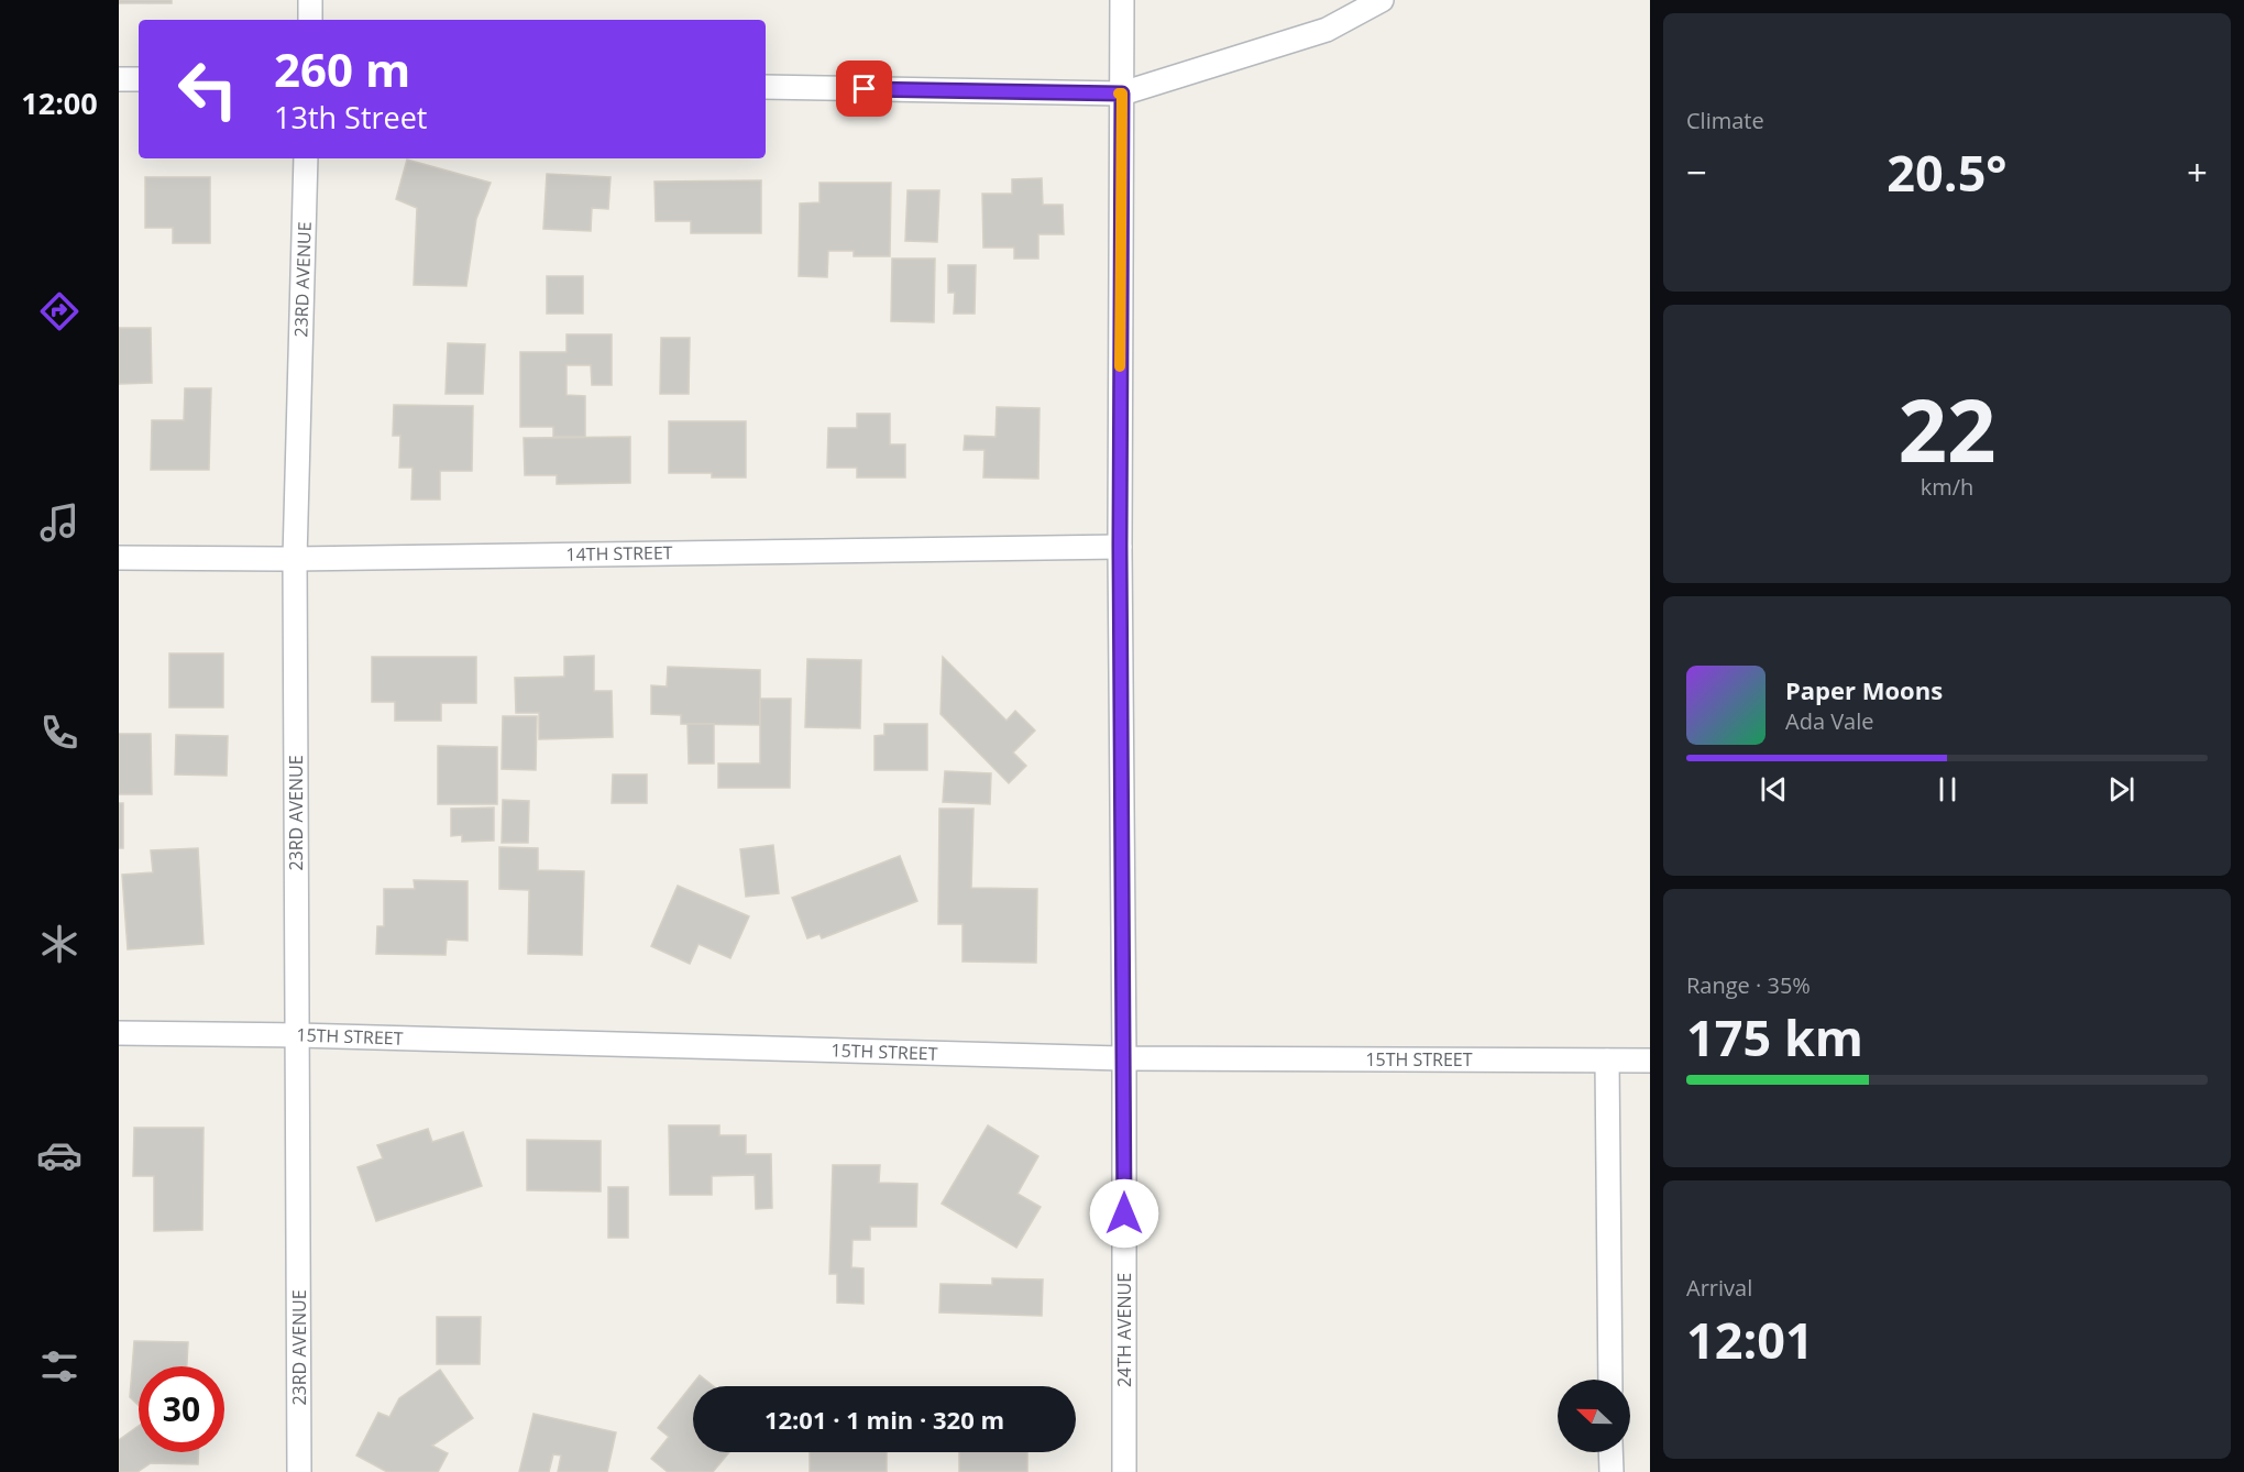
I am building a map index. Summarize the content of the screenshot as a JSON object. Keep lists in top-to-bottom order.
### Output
{
  "streets": {
    "street": [
      "23RD AVENUE",
      "14TH STREET",
      "15TH STREET",
      "24TH AVENUE"
    ]
  },
  "crossings": [
    ["23RD AVENUE", "14TH STREET"],
    ["23RD AVENUE", "15TH STREET"],
    ["14TH STREET", "24TH AVENUE"],
    ["15TH STREET", "24TH AVENUE"]
  ],
  "north": "left",
  "page": {
    "tabs": "12:00",
    "tile": [
      "Climate",
      ["22", "km/h"],
      ["Range · 35%", "175 km"],
      ["Arrival", "12:01"]
    ],
    "turn": ["260 m", "13th Street"],
    "heat": ["−", "20.5°", "+"],
    "song": ["Paper Moons", "Ada Vale"],
    "limit": "30",
    "trip": "12:01 · 1 min · 320 m"
  }
}
